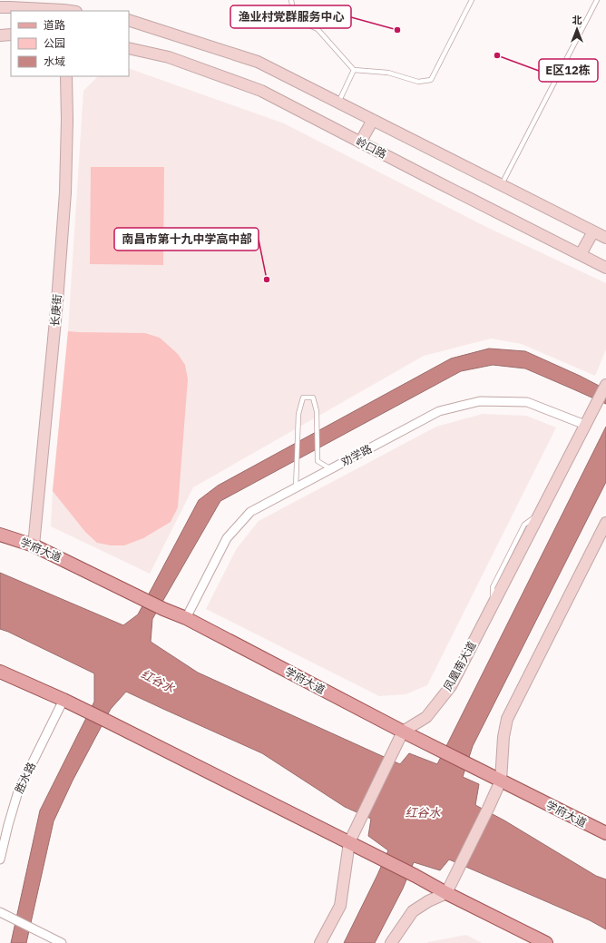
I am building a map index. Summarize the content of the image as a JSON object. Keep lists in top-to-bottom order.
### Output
{
  "streets": {
    "main road": ["学府大道"],
    "street": [
      "岭口路",
      "长庚街",
      "劝学路",
      "凤凰南大道",
      "胜水路"
    ]
  },
  "crossings": [
    ["长庚街", "学府大道"],
    ["劝学路", "学府大道"],
    ["劝学路", "凤凰南大道"],
    ["学府大道", "凤凰南大道"]
  ],
  "water": ["红谷水"],
  "places": ["渔业村党群服务中心", "E区12栋", "南昌市第十九中学高中部"],
  "legend": ["道路", "公园", "水域"],
  "north": "top"
}
